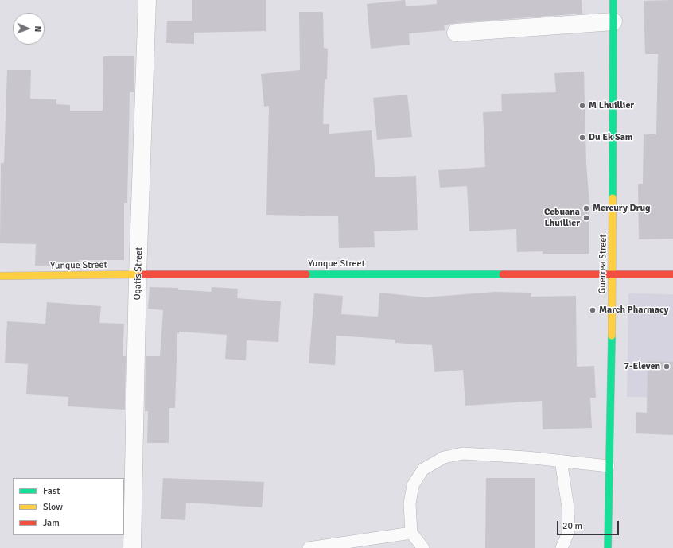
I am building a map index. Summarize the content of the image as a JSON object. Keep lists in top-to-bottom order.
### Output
{
  "streets": {
    "main road": ["Yunque Street", "Guerrea Street"],
    "street": ["Ogatis Street"]
  },
  "crossings": [
    ["Yunque Street", "Guerrea Street"],
    ["Yunque Street", "Ogatis Street"]
  ],
  "places": [
    "M Lhuillier",
    "Du Ek Sam",
    "Mercury Drug",
    "Cebuana Lhuillier",
    "March Pharmacy",
    "7-Eleven"
  ],
  "legend": ["Fast", "Slow", "Jam"],
  "scale_bar": "20 m",
  "north": "right"
}
